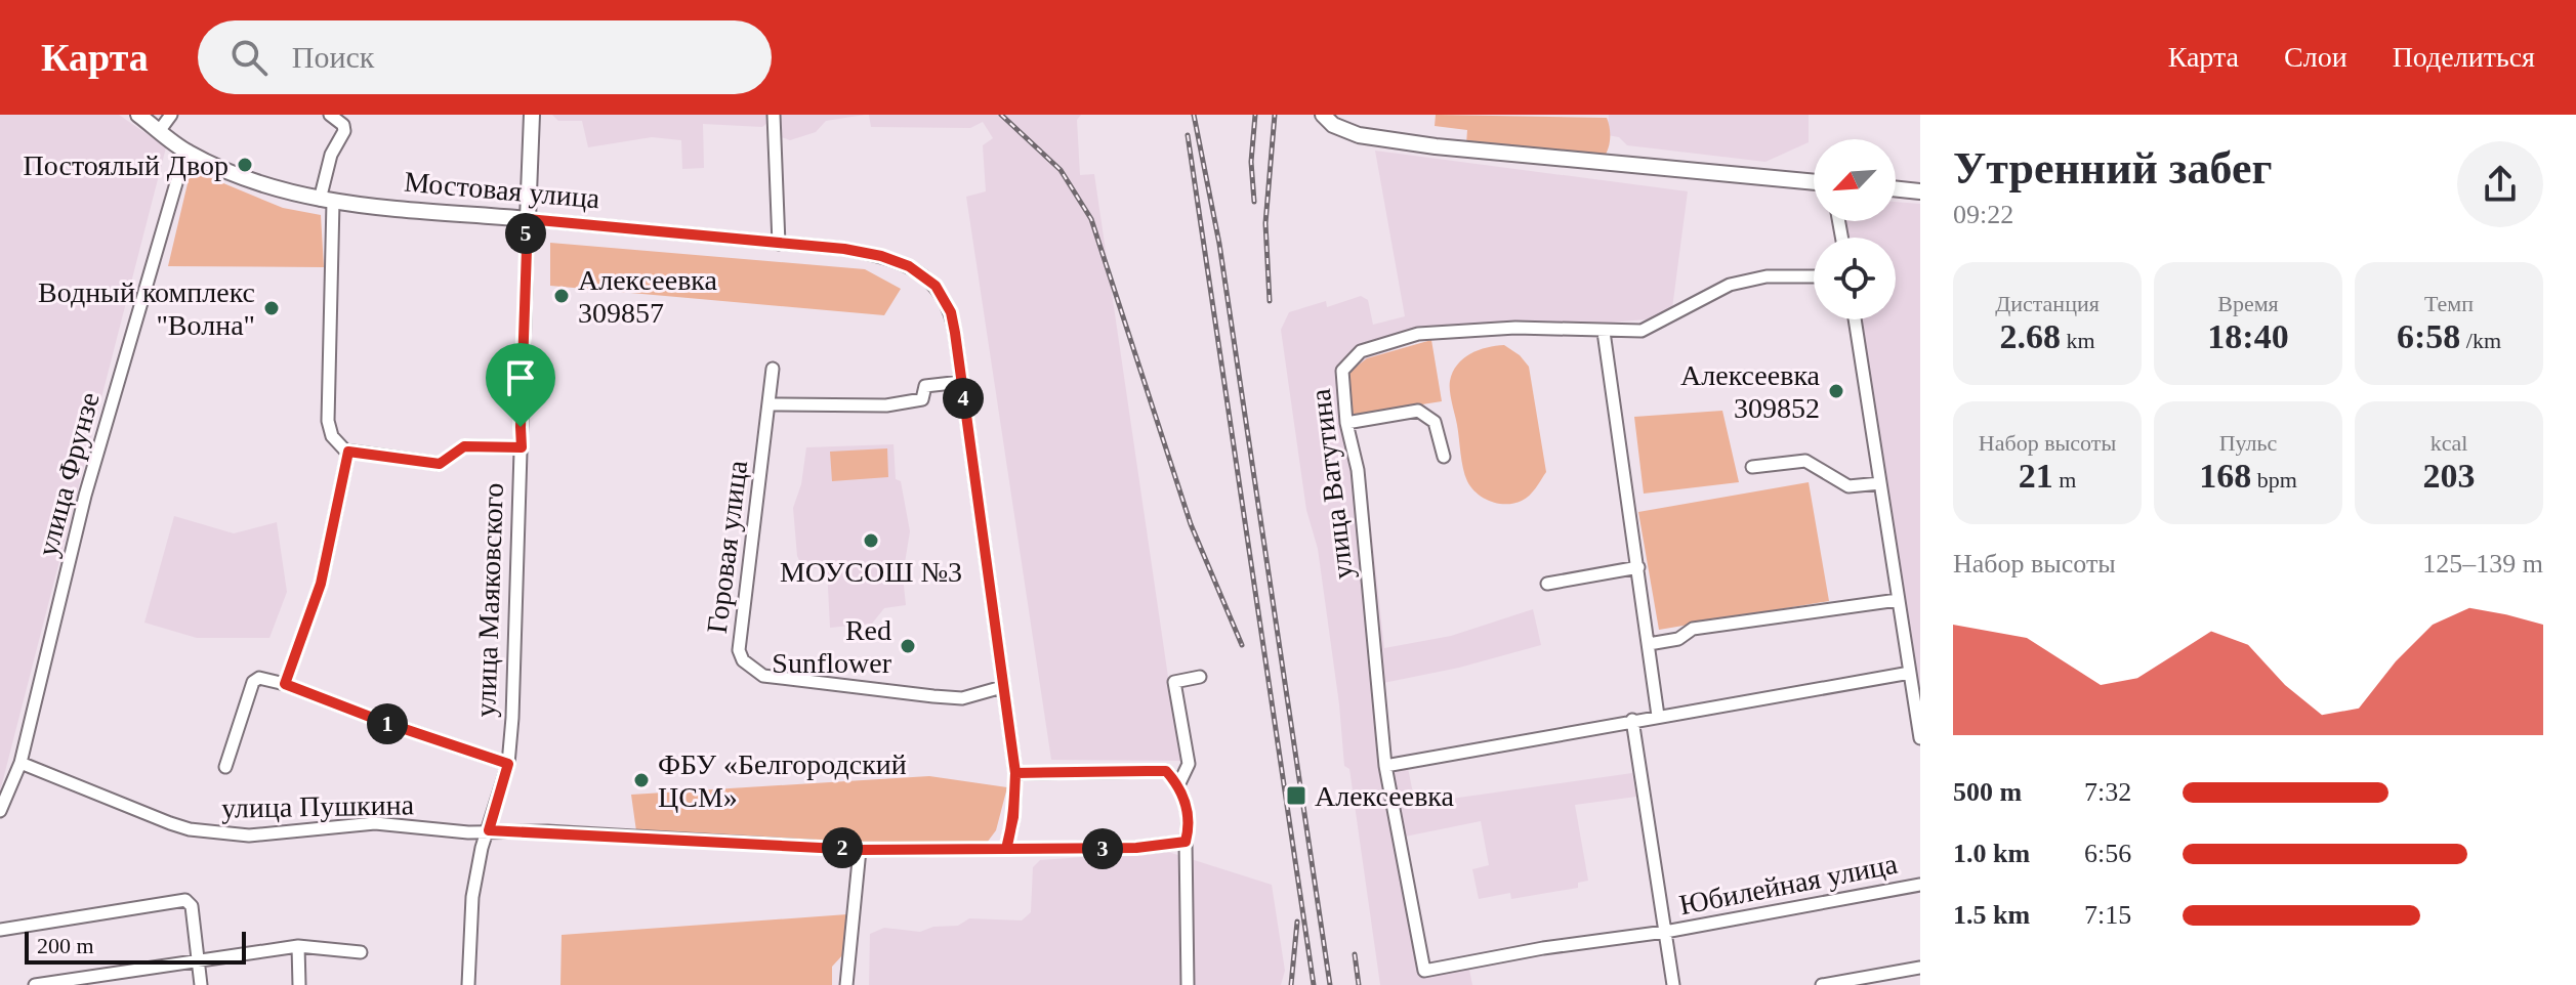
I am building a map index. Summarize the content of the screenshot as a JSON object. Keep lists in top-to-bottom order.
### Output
{
  "streets": {
    "main road": ["Мостовая улица", "улица Маяковского"],
    "street": [
      "улица Фрунзе",
      "улица Ватутина",
      "Горовая улица",
      "улица Пушкина",
      "Юбилейная улица"
    ]
  },
  "crossings": [
    ["Мостовая улица", "улица Фрунзе"],
    ["Мостовая улица", "Горовая улица"],
    ["Мостовая улица", "улица Маяковского"],
    ["Мостовая улица", "улица Пушкина"],
    ["улица Фрунзе", "улица Пушкина"],
    ["улица Ватутина", "Юбилейная улица"],
    ["улица Маяковского", "улица Пушкина"]
  ],
  "places": {
    "other": [
      "Постоялый Двор",
      "Алексеевка 309857",
      "Водный комплекс \"Волна\"",
      "Алексеевка 309852",
      "МОУСОШ №3",
      "Red Sunflower",
      "ФБУ «Белгородский ЦСМ»"
    ],
    "transit": ["Алексеевка"]
  },
  "scale_bar": "200 m",
  "north": "bottom left",
  "page": {
    "header": "Карта",
    "search": "Поиск",
    "nav": ["Карта", "Слои", "Поделиться"],
    "heading": ["Утренний забег", "09:22"],
    "pins": [
      "5",
      "4",
      "1",
      "2",
      "3"
    ],
    "stats": [
      ["Дистанция", "2.68 km"],
      ["Время", "18:40"],
      ["Темп", "6:58 /km"],
      ["Набор высоты", "21 m"],
      ["Пульс", "168 bpm"],
      ["kcal", "203"]
    ],
    "chart": ["Набор высоты", "125–139 m"],
    "list": [
      {
        "name": "500 m",
        "note": "7:32"
      },
      {
        "name": "1.0 km",
        "note": "6:56"
      },
      {
        "name": "1.5 km",
        "note": "7:15"
      }
    ],
    "scale": "200 m"
  }
}
